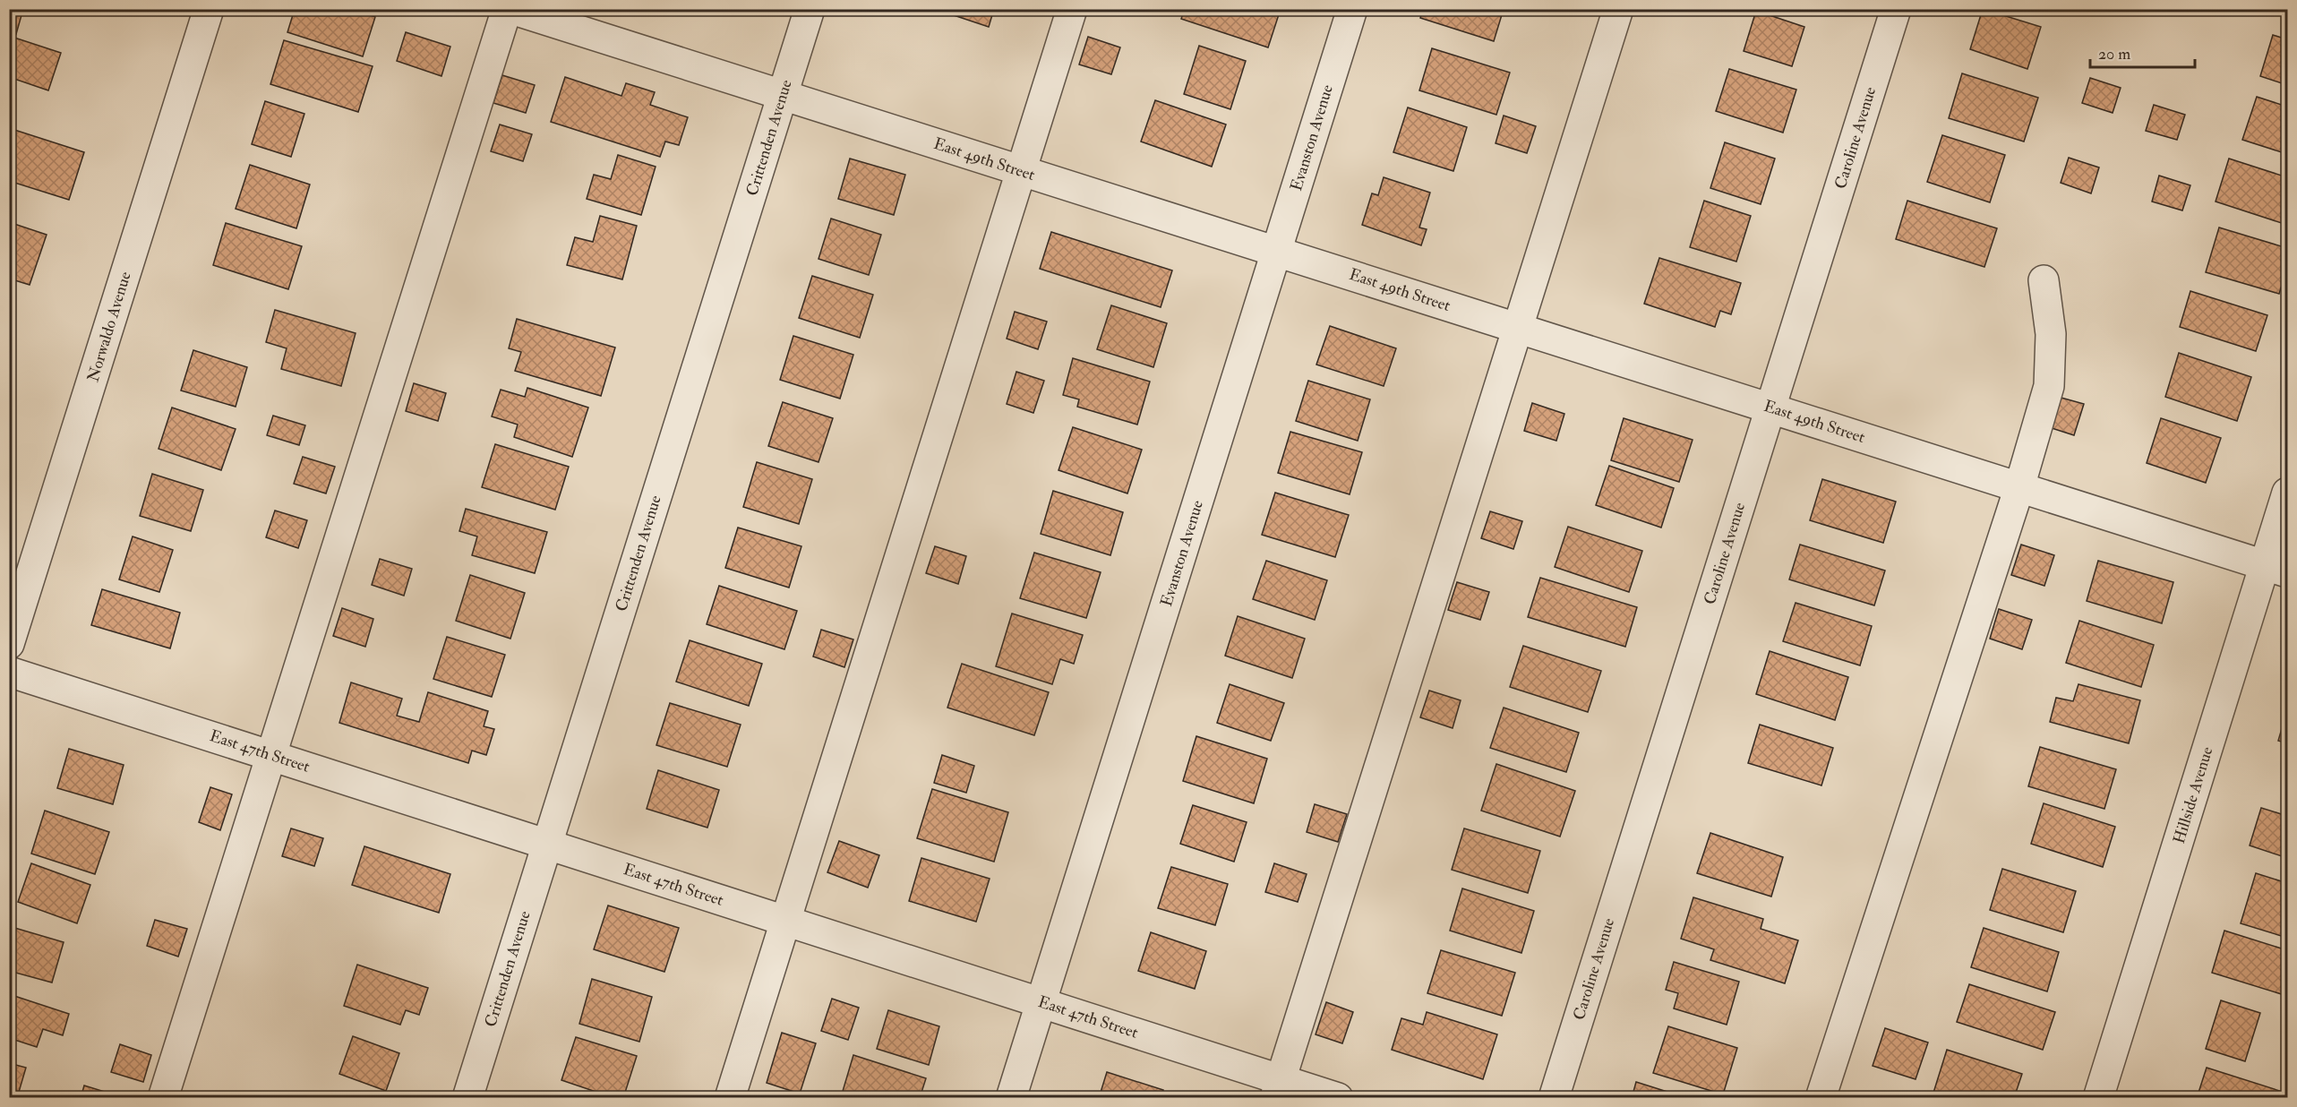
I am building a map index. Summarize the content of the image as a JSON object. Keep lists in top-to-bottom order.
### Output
{
  "streets": {
    "street": [
      "Crittenden Avenue",
      "Evanston Avenue",
      "Caroline Avenue",
      "East 49th Street",
      "Norwaldo Avenue",
      "East 47th Street",
      "Hillside Avenue"
    ]
  },
  "crossings": [
    ["Crittenden Avenue", "East 49th Street"],
    ["Crittenden Avenue", "East 47th Street"],
    ["Evanston Avenue", "East 49th Street"],
    ["Evanston Avenue", "East 47th Street"],
    ["Caroline Avenue", "East 49th Street"],
    ["East 49th Street", "Hillside Avenue"]
  ],
  "scale_bar": "20 m"
}
